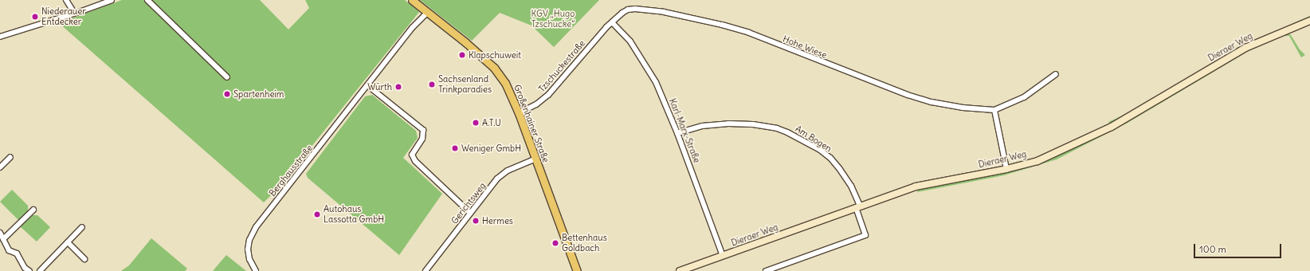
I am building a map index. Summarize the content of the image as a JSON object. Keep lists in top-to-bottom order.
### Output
{
  "streets": {
    "main road": ["Dieraer Weg", "Großenhainer Straße"],
    "street": [
      "Hohe Wiese",
      "Tzschuckestraße",
      "Karl-Marx-Straße",
      "Am Bogen",
      "Berghausstraße",
      "Gerichtsweg"
    ]
  },
  "crossings": [
    ["Hohe Wiese", "Tzschuckestraße"],
    ["Hohe Wiese", "Karl-Marx-Straße"],
    ["Dieraer Weg", "Karl-Marx-Straße"],
    ["Dieraer Weg", "Am Bogen"],
    ["Tzschuckestraße", "Großenhainer Straße"],
    ["Tzschuckestraße", "Karl-Marx-Straße"],
    ["Großenhainer Straße", "Berghausstraße"],
    ["Großenhainer Straße", "Gerichtsweg"],
    ["Karl-Marx-Straße", "Am Bogen"]
  ],
  "parks": ["KGV „Hugo Tzschucke“"],
  "places": [
    "Niederauer Entdecker",
    "Klapschuweit",
    "Sachsenland Trinkparadies",
    "Würth",
    "Spartenheim",
    "A.T.U",
    "Weniger GmbH",
    "Autohaus Lassotta GmbH",
    "Hermes",
    "Bettenhaus Goldbach"
  ],
  "scale_bar": "100 m"
}
